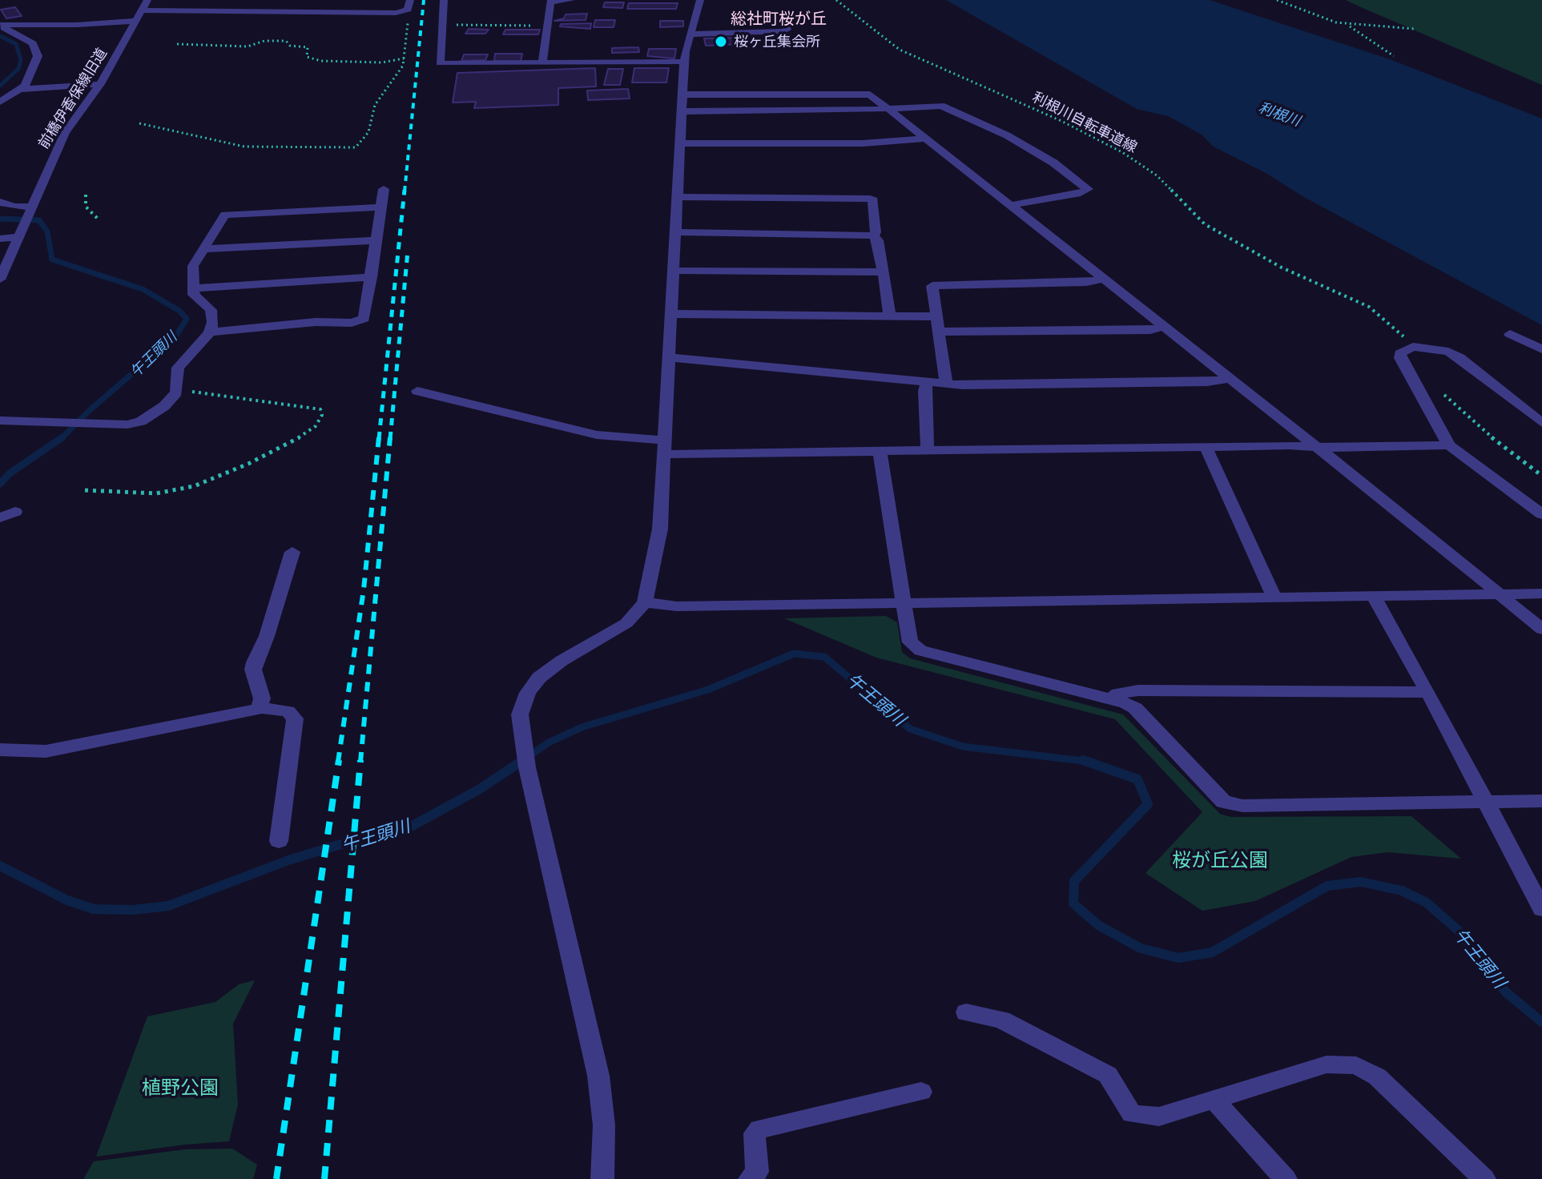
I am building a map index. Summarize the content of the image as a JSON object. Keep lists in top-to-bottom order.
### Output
{
  "streets": {
    "street": ["前橋伊香保線旧道"],
    "path": ["利根川自転車道線"]
  },
  "districts": ["総社町桜が丘"],
  "water": ["利根川", "午王頭川"],
  "parks": ["桜が丘公園", "植野公園"],
  "places": ["桜ヶ丘集会所"]
}
